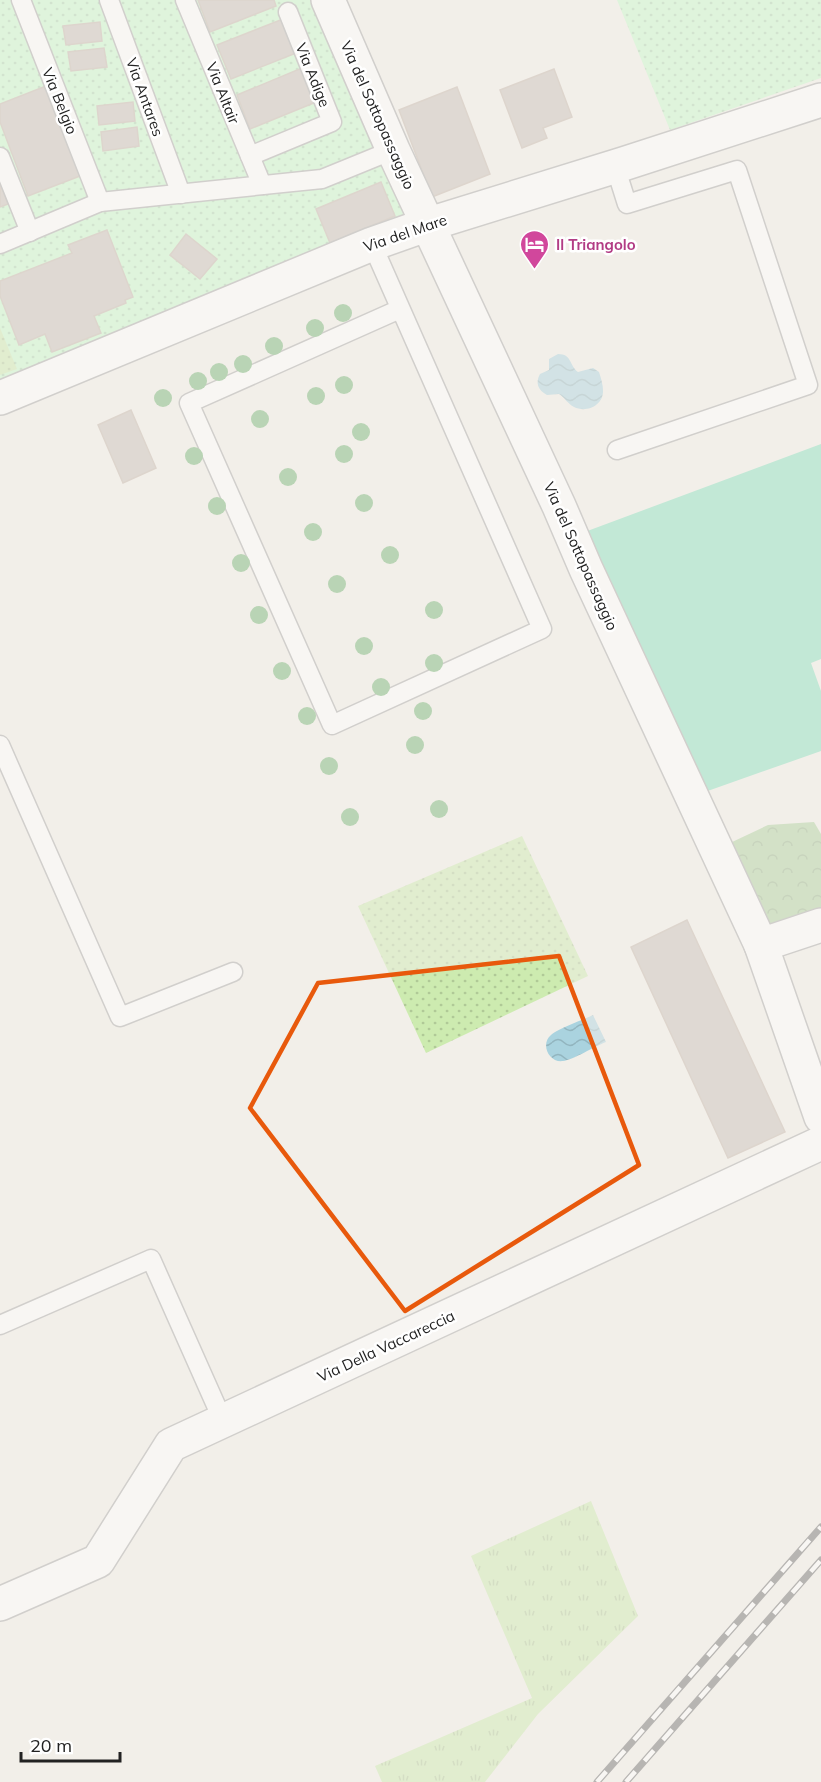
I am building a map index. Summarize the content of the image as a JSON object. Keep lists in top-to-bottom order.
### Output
{
  "streets": {
    "street": ["Via del Sottopassaggio", "Via del Mare", "Via Della Vaccareccia"],
    "lane": [
      "Via Adige",
      "Via Altair",
      "Via Antares",
      "Via Belgio"
    ]
  },
  "crossings": [
    ["Via Adige", "Via Altair"],
    ["Via del Sottopassaggio", "Via del Mare"]
  ],
  "places": {
    "hotel": ["Il Triangolo"]
  },
  "scale_bar": "20 m"
}
